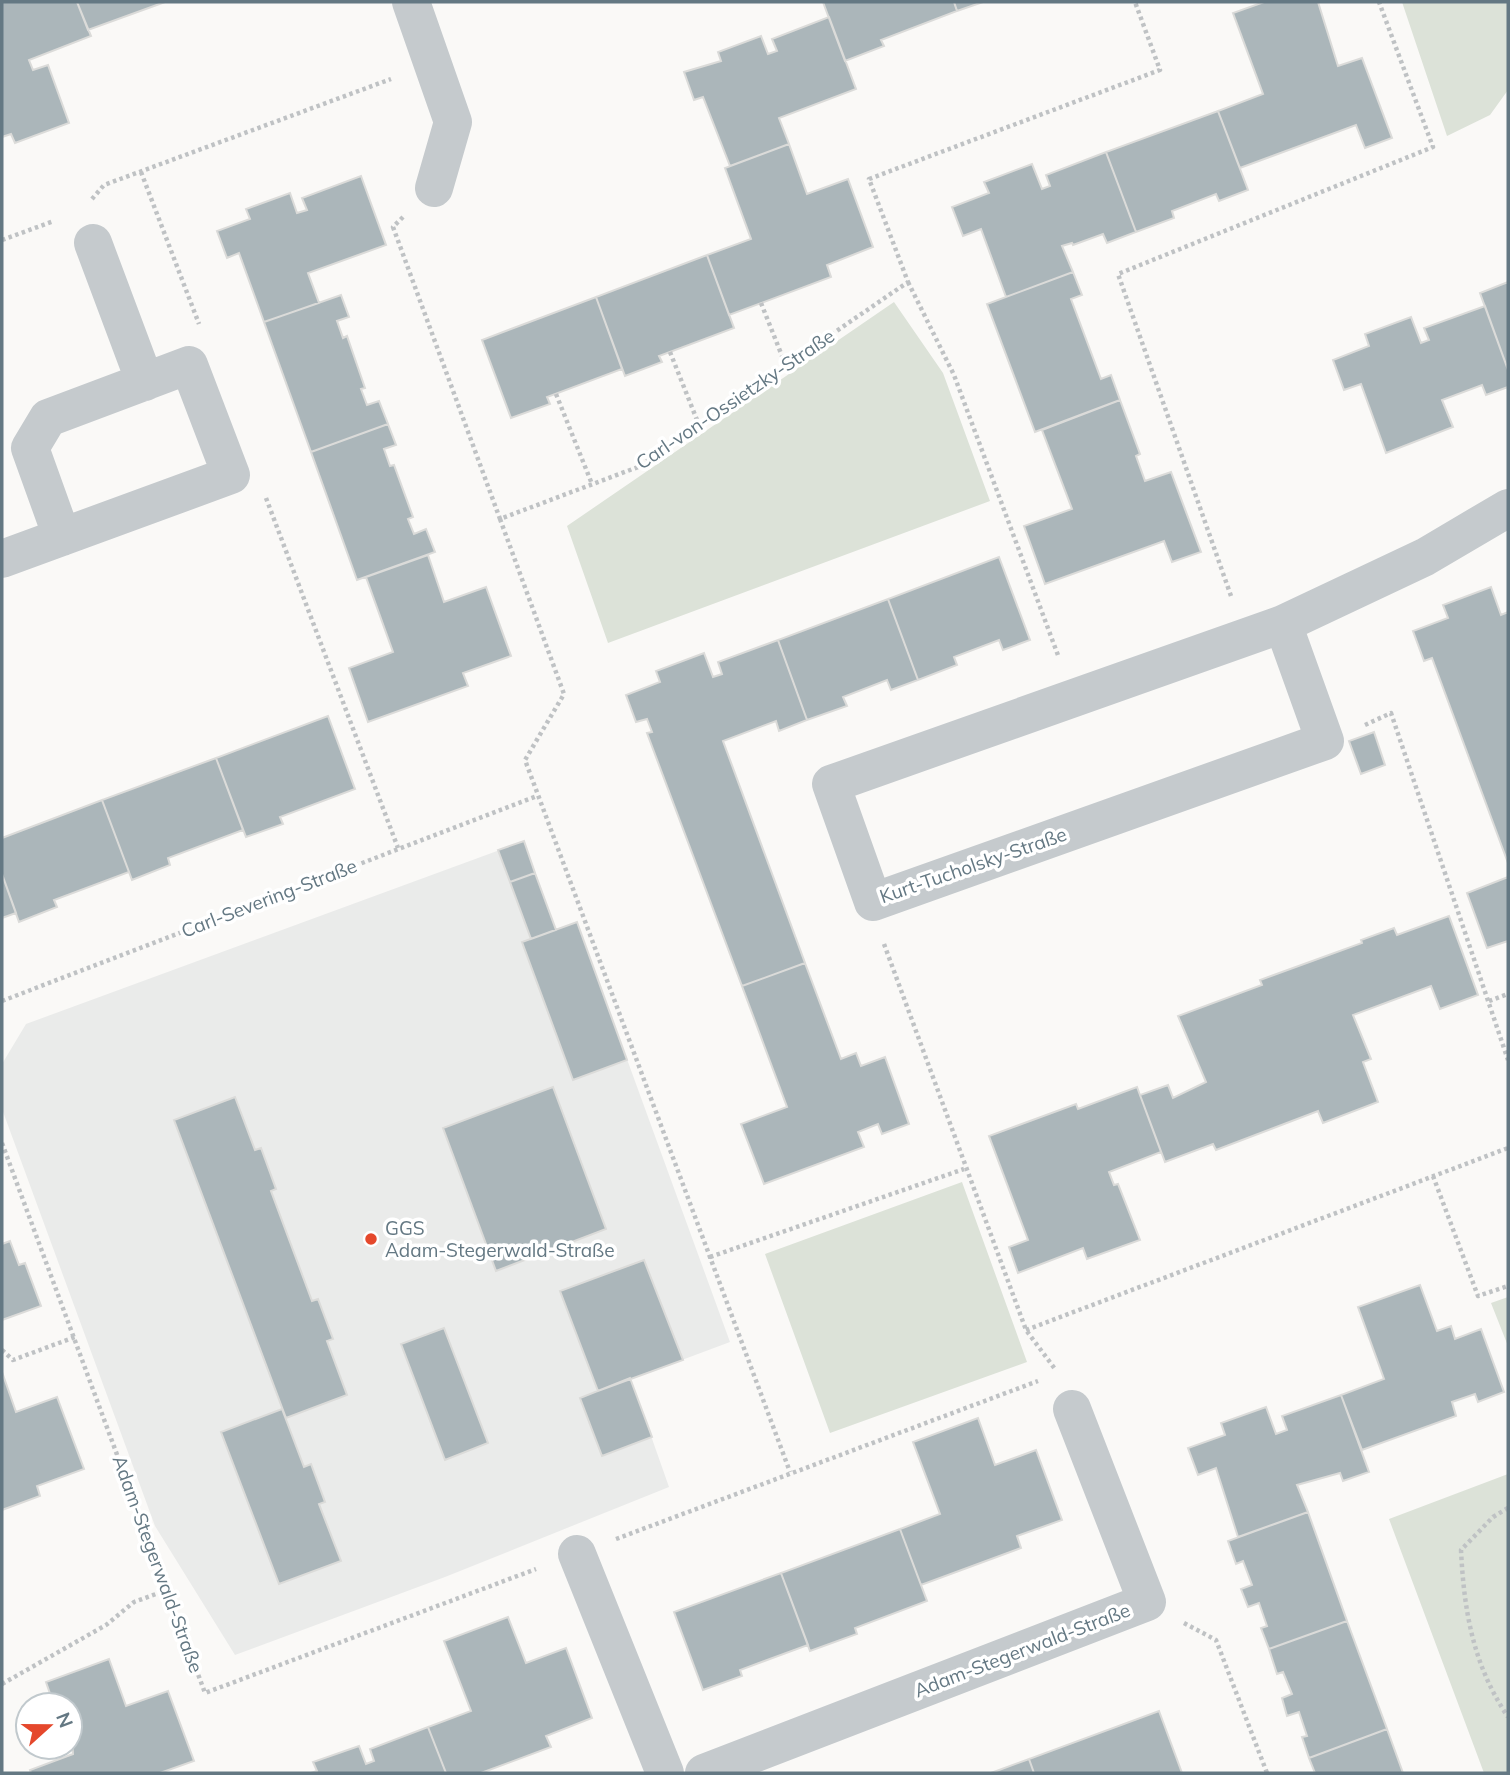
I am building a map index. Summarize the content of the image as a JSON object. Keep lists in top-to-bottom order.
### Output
{
  "streets": {
    "street": ["Kurt-Tucholsky-Straße", "Adam-Stegerwald-Straße"],
    "path": ["Carl-von-Ossietzky-Straße", "Carl-Severing-Straße"]
  },
  "places": ["GGS Adam-Stegerwald-Straße"],
  "north": "right"
}
